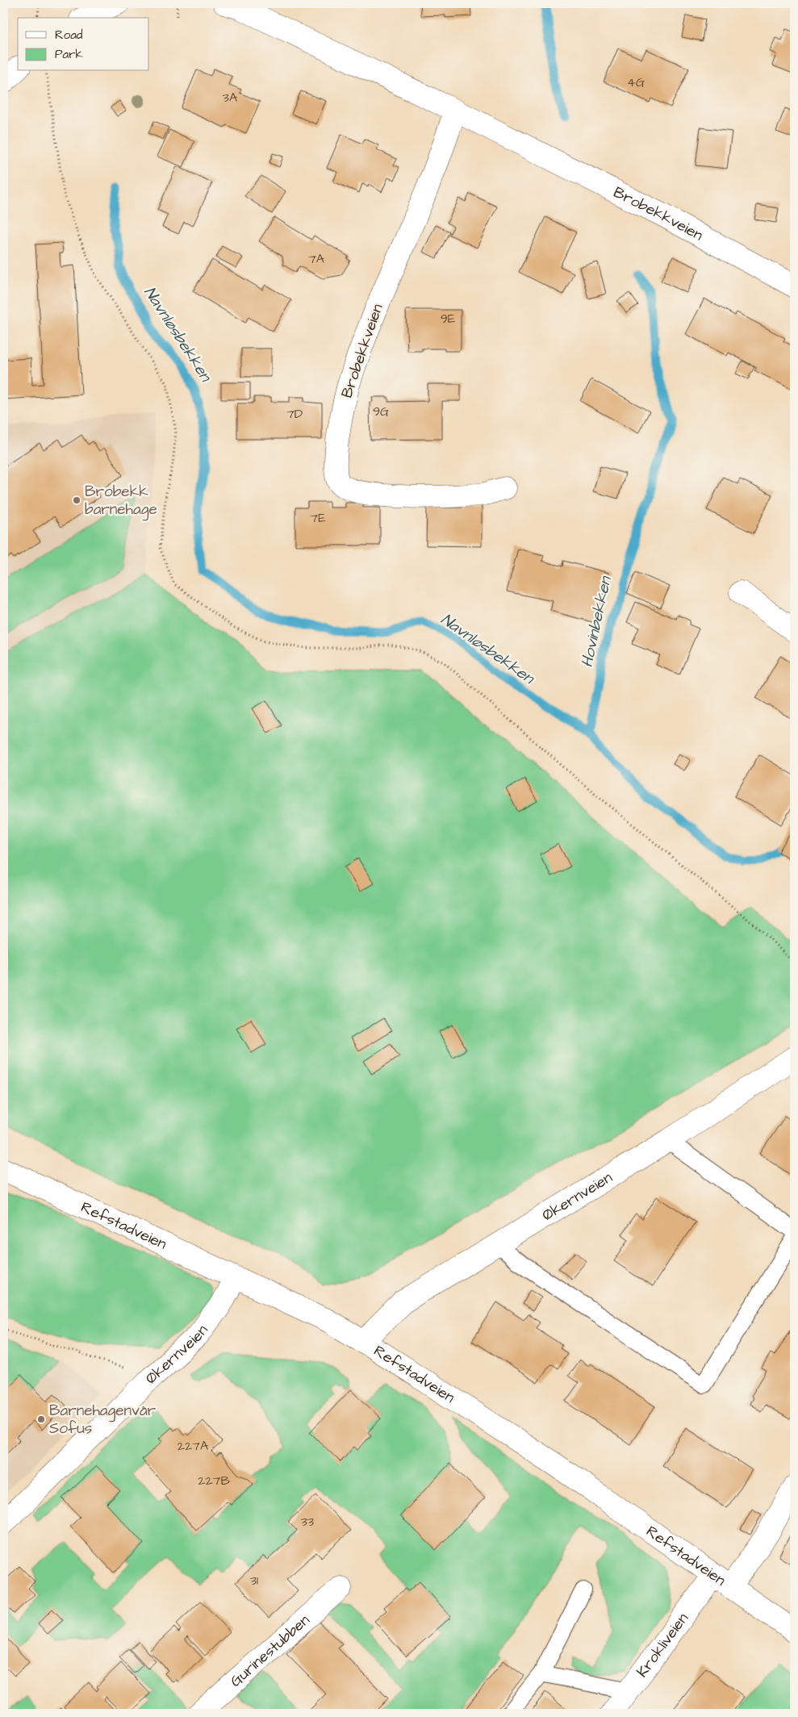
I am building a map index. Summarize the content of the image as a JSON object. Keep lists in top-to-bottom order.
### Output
{
  "streets": {
    "street": [
      "Brobekkveien",
      "Økernveien",
      "Refstadveien",
      "Krokliveien",
      "Gurinestubben"
    ]
  },
  "crossings": [
    ["Økernveien", "Refstadveien"],
    ["Refstadveien", "Krokliveien"]
  ],
  "water": ["Navnløsbekken", "Hovinbekken"],
  "places": ["Brobekk barnehage", "Barnehagenvår Sofus"],
  "house_numbers": [
    "4G",
    "3A",
    "7A",
    "9E",
    "9G",
    "7D",
    "7E",
    "227A",
    "227B",
    "33",
    "31"
  ],
  "legend": ["Road", "Park"]
}
